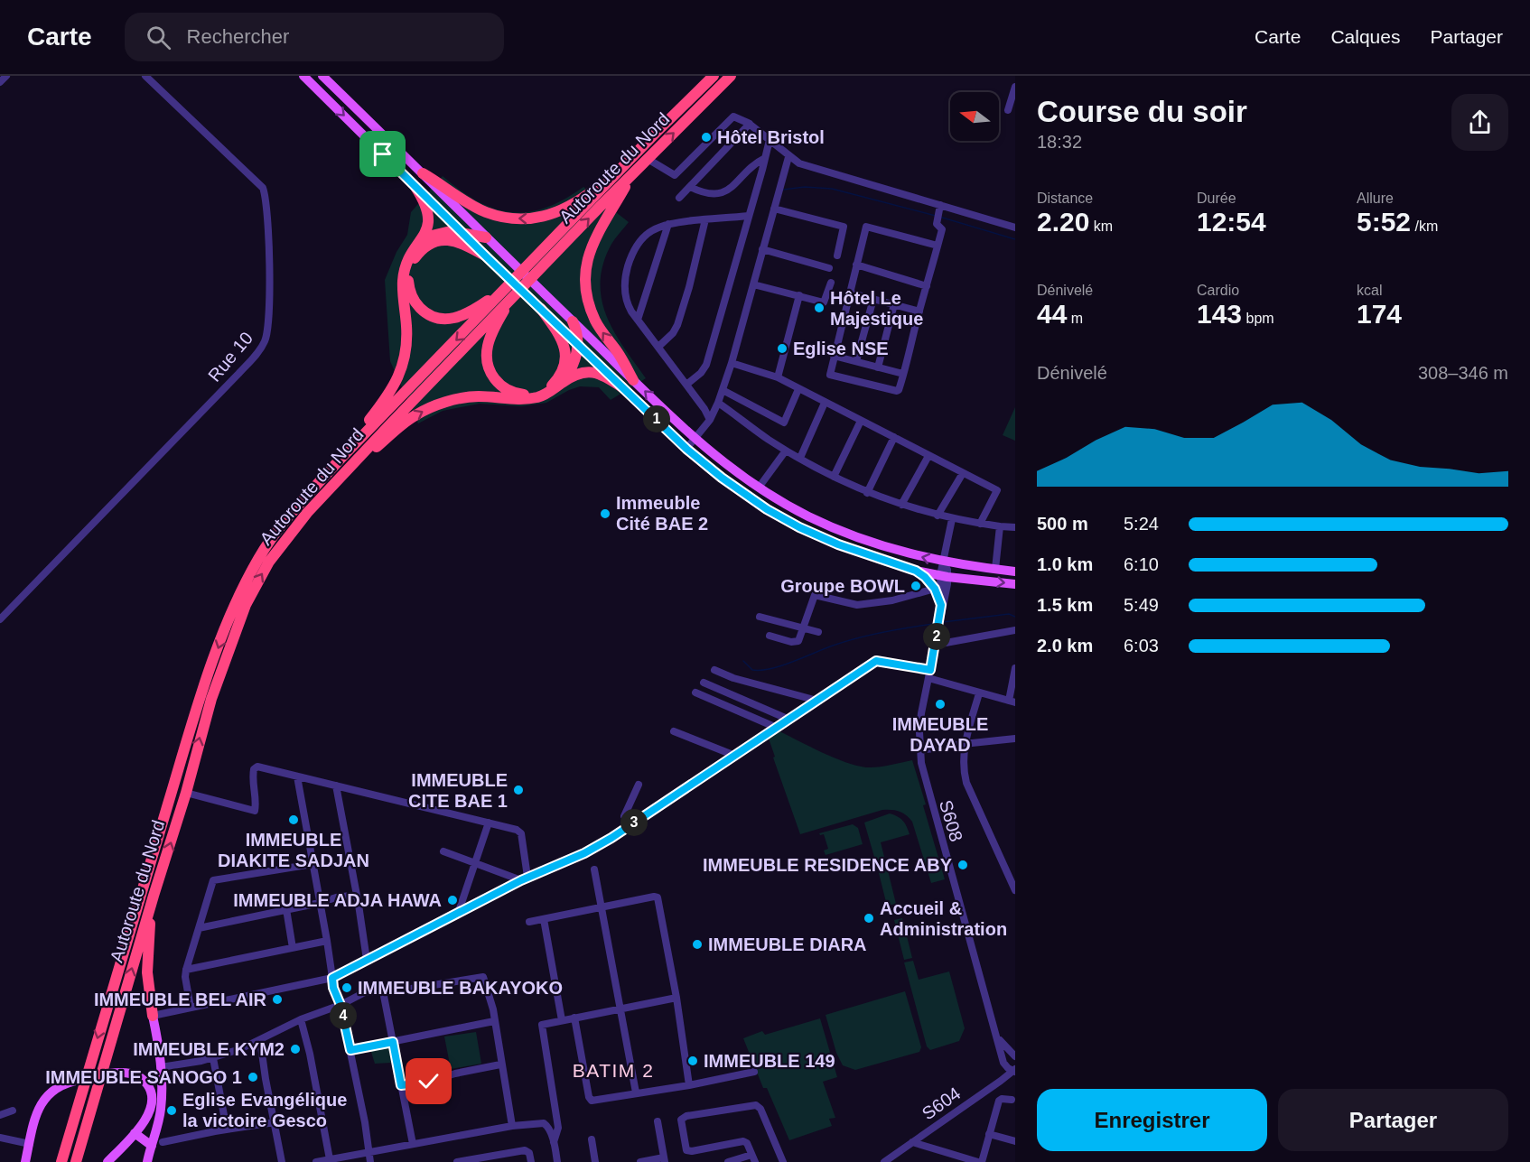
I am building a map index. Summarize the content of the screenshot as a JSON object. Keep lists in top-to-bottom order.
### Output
{
  "streets": {
    "highway": ["Autoroute du Nord"],
    "street": ["Rue 10", "S608", "S604"]
  },
  "districts": ["BATIM 2"],
  "places": [
    "Hôtel Bristol",
    "Hôtel Le Majestique",
    "Eglise NSE",
    "Immeuble Cité BAE 2",
    "Groupe BOWL",
    "IMMEUBLE DAYAD",
    "IMMEUBLE CITE BAE 1",
    "IMMEUBLE DIAKITE SADJAN",
    "IMMEUBLE RESIDENCE ABY",
    "IMMEUBLE ADJA HAWA",
    "Accueil & Administration",
    "IMMEUBLE DIARA",
    "IMMEUBLE BAKAYOKO",
    "IMMEUBLE BEL AIR",
    "IMMEUBLE KYM2",
    "IMMEUBLE 149",
    "IMMEUBLE SANOGO 1",
    "Eglise Evangélique la victoire Gesco"
  ],
  "north": "left",
  "page": {
    "header": "Carte",
    "search": "Rechercher",
    "nav": ["Carte", "Calques", "Partager"],
    "heading": ["Course du soir", "18:32"],
    "stats": [
      ["Distance", "2.20 km"],
      ["Durée", "12:54"],
      ["Allure", "5:52 /km"],
      ["Dénivelé", "44 m"],
      ["Cardio", "143 bpm"],
      ["kcal", "174"]
    ],
    "chart": ["Dénivelé", "308–346 m"],
    "pins": [
      "1",
      "2",
      "3",
      "4"
    ],
    "list": [
      {
        "name": "500 m",
        "note": "5:24"
      },
      {
        "name": "1.0 km",
        "note": "6:10"
      },
      {
        "name": "1.5 km",
        "note": "5:49"
      },
      {
        "name": "2.0 km",
        "note": "6:03"
      }
    ],
    "buttons": ["Enregistrer", "Partager"]
  }
}
